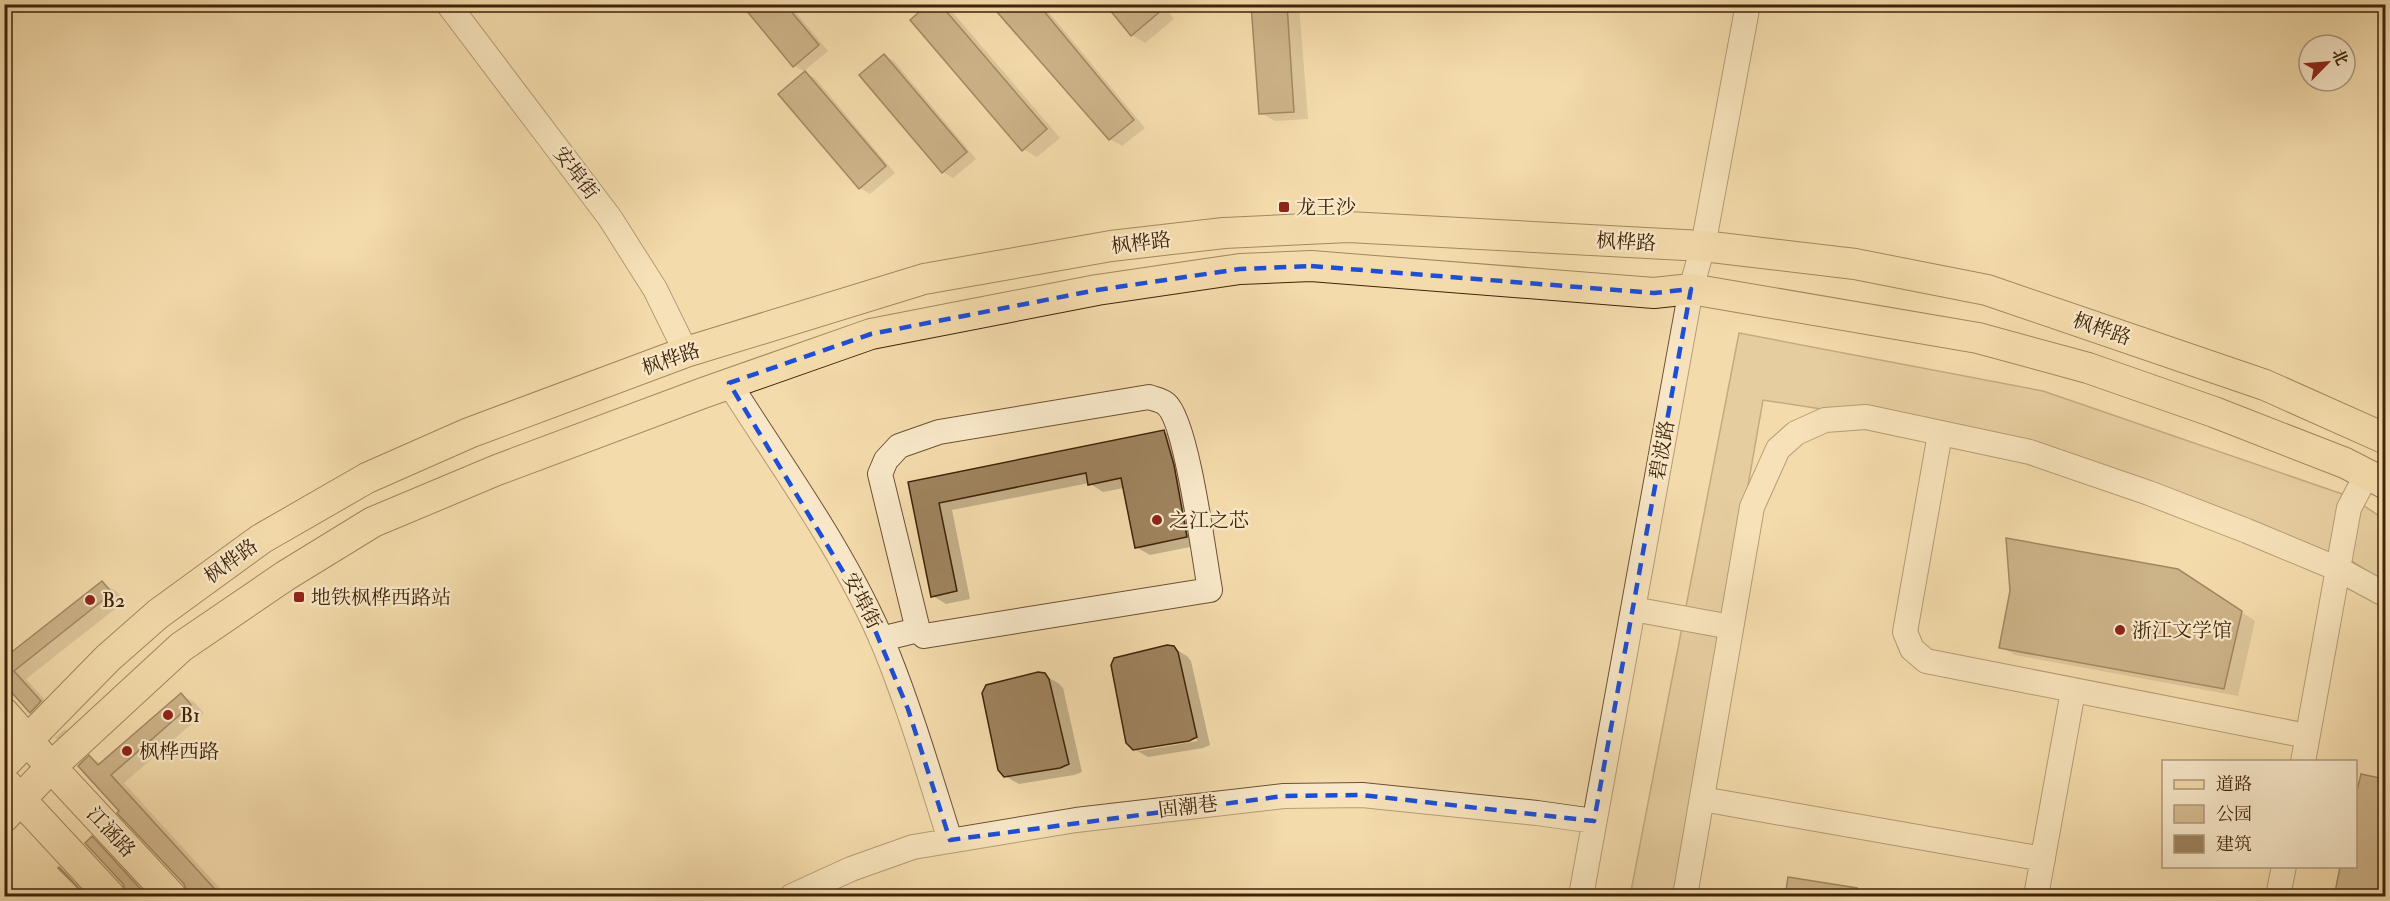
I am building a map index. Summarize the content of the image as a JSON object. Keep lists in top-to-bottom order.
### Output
{
  "streets": {
    "main road": ["枫桦路", "江涵路"],
    "street": ["安埠街", "碧波路", "固潮巷"]
  },
  "crossings": [
    ["安埠街", "枫桦路"],
    ["安埠街", "固潮巷"],
    ["枫桦路", "碧波路"],
    ["枫桦路", "江涵路"],
    ["碧波路", "固潮巷"]
  ],
  "places": {
    "transit": ["龙王沙", "地铁枫桦西路站"],
    "other": [
      "之江之芯",
      "B2",
      "浙江文学馆",
      "B1",
      "枫桦西路"
    ]
  },
  "legend": ["道路", "公园", "建筑"],
  "north": "top right"
}
